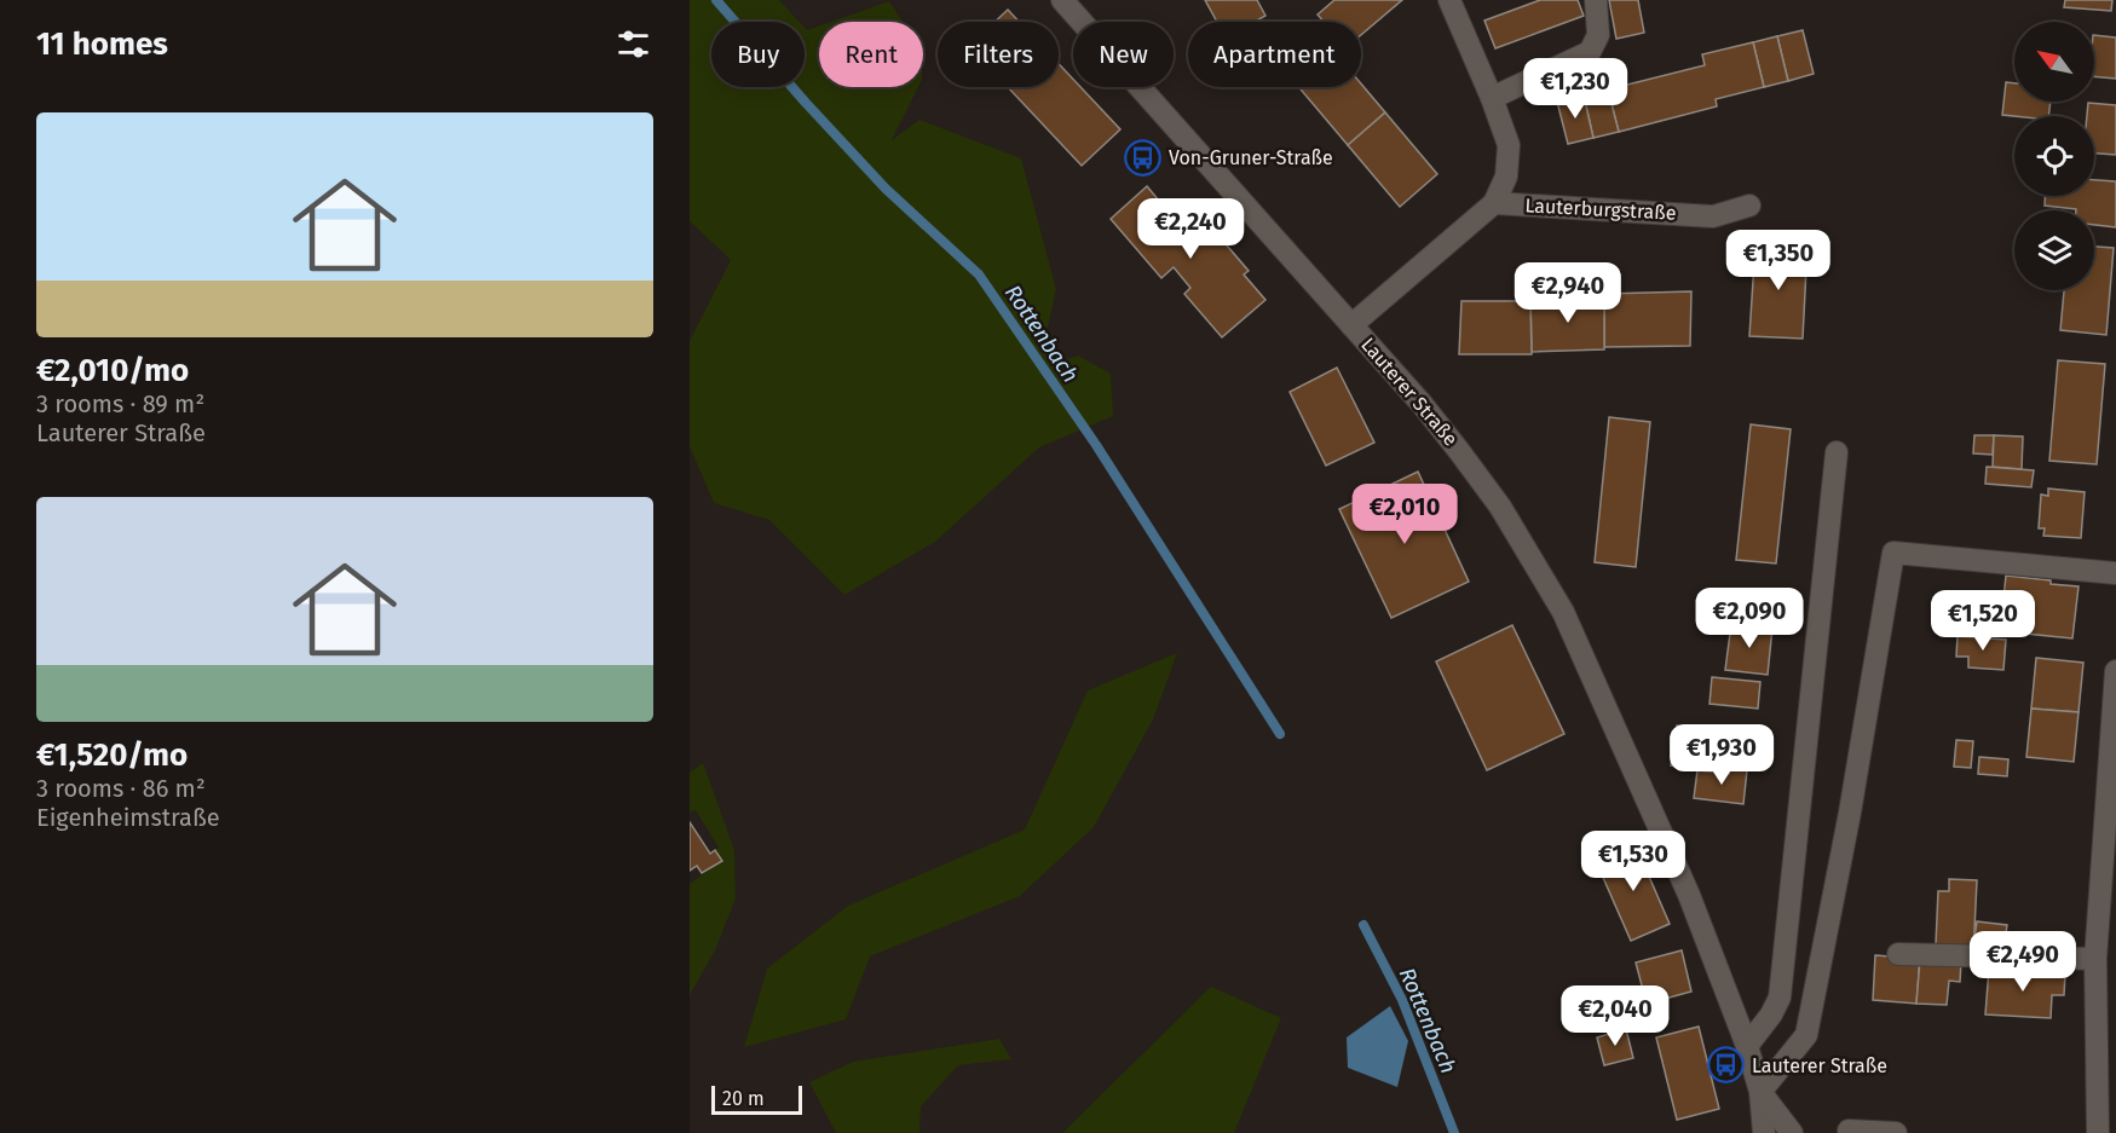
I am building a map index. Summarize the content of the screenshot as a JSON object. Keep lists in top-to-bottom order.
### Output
{
  "streets": {
    "street": ["Lauterburgstraße", "Lauterer Straße"]
  },
  "crossings": [
    ["Lauterburgstraße", "Lauterer Straße"]
  ],
  "water": ["Rottenbach"],
  "places": {
    "bus stop": ["Von-Gruner-Straße", "Lauterer Straße"]
  },
  "scale_bar": "20 m",
  "north": "top left",
  "page": {
    "heading": "11 homes",
    "chip": [
      "Buy",
      "Rent",
      "Filters",
      "New",
      "Apartment"
    ],
    "price": [
      "€1,230",
      "€2,240",
      "€1,350",
      "€2,940",
      "€2,010",
      "€2,090",
      "€1,520",
      "€1,930",
      "€1,530",
      "€2,490",
      "€2,040"
    ],
    "list": [
      {
        "name": "€2,010/mo",
        "note": "3 rooms · 89 m² · Lauterer Straße"
      },
      {
        "name": "€1,520/mo",
        "note": "3 rooms · 86 m² · Eigenheimstraße"
      }
    ],
    "scale": "20 m"
  }
}
